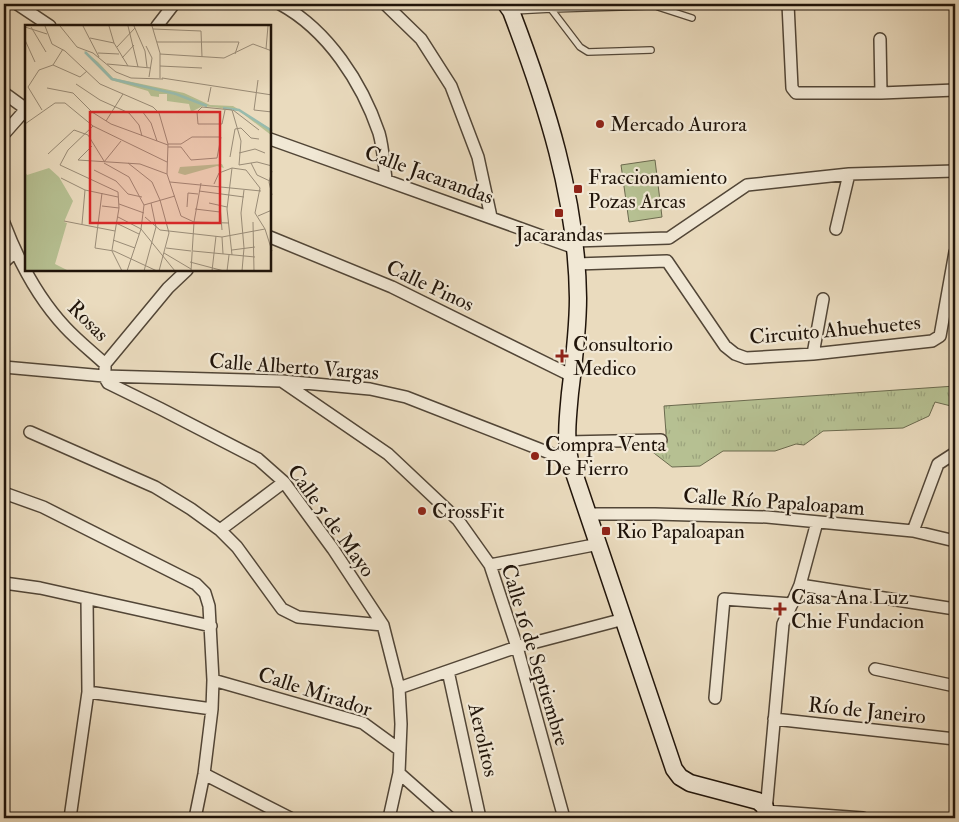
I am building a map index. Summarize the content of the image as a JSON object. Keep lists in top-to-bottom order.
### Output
{
  "streets": {
    "street": [
      "Calle Jacarandas",
      "Calle Pinos",
      "Rosas",
      "Circuito Ahuehuetes",
      "Calle Alberto Vargas",
      "Calle Río Papaloapam",
      "Calle 5 de Mayo",
      "Calle 16 de Septiembre",
      "Calle Mirador",
      "Río de Janeiro",
      "Aerolitos"
    ]
  },
  "crossings": [
    ["Calle Jacarandas", "Circuito Ahuehuetes"],
    ["Calle Alberto Vargas", "Calle 5 de Mayo"],
    ["Calle Alberto Vargas", "Calle 16 de Septiembre"],
    ["Calle 5 de Mayo", "Calle Mirador"]
  ],
  "places": {
    "other": ["Mercado Aurora", "Compra Venta De Fierro", "CrossFit"],
    "transit": ["Fraccionamiento Pozas Arcas", "Jacarandas", "Rio Papaloapan"],
    "health": ["Consultorio Medico", "Casa Ana Luz Chie Fundacion"]
  }
}
